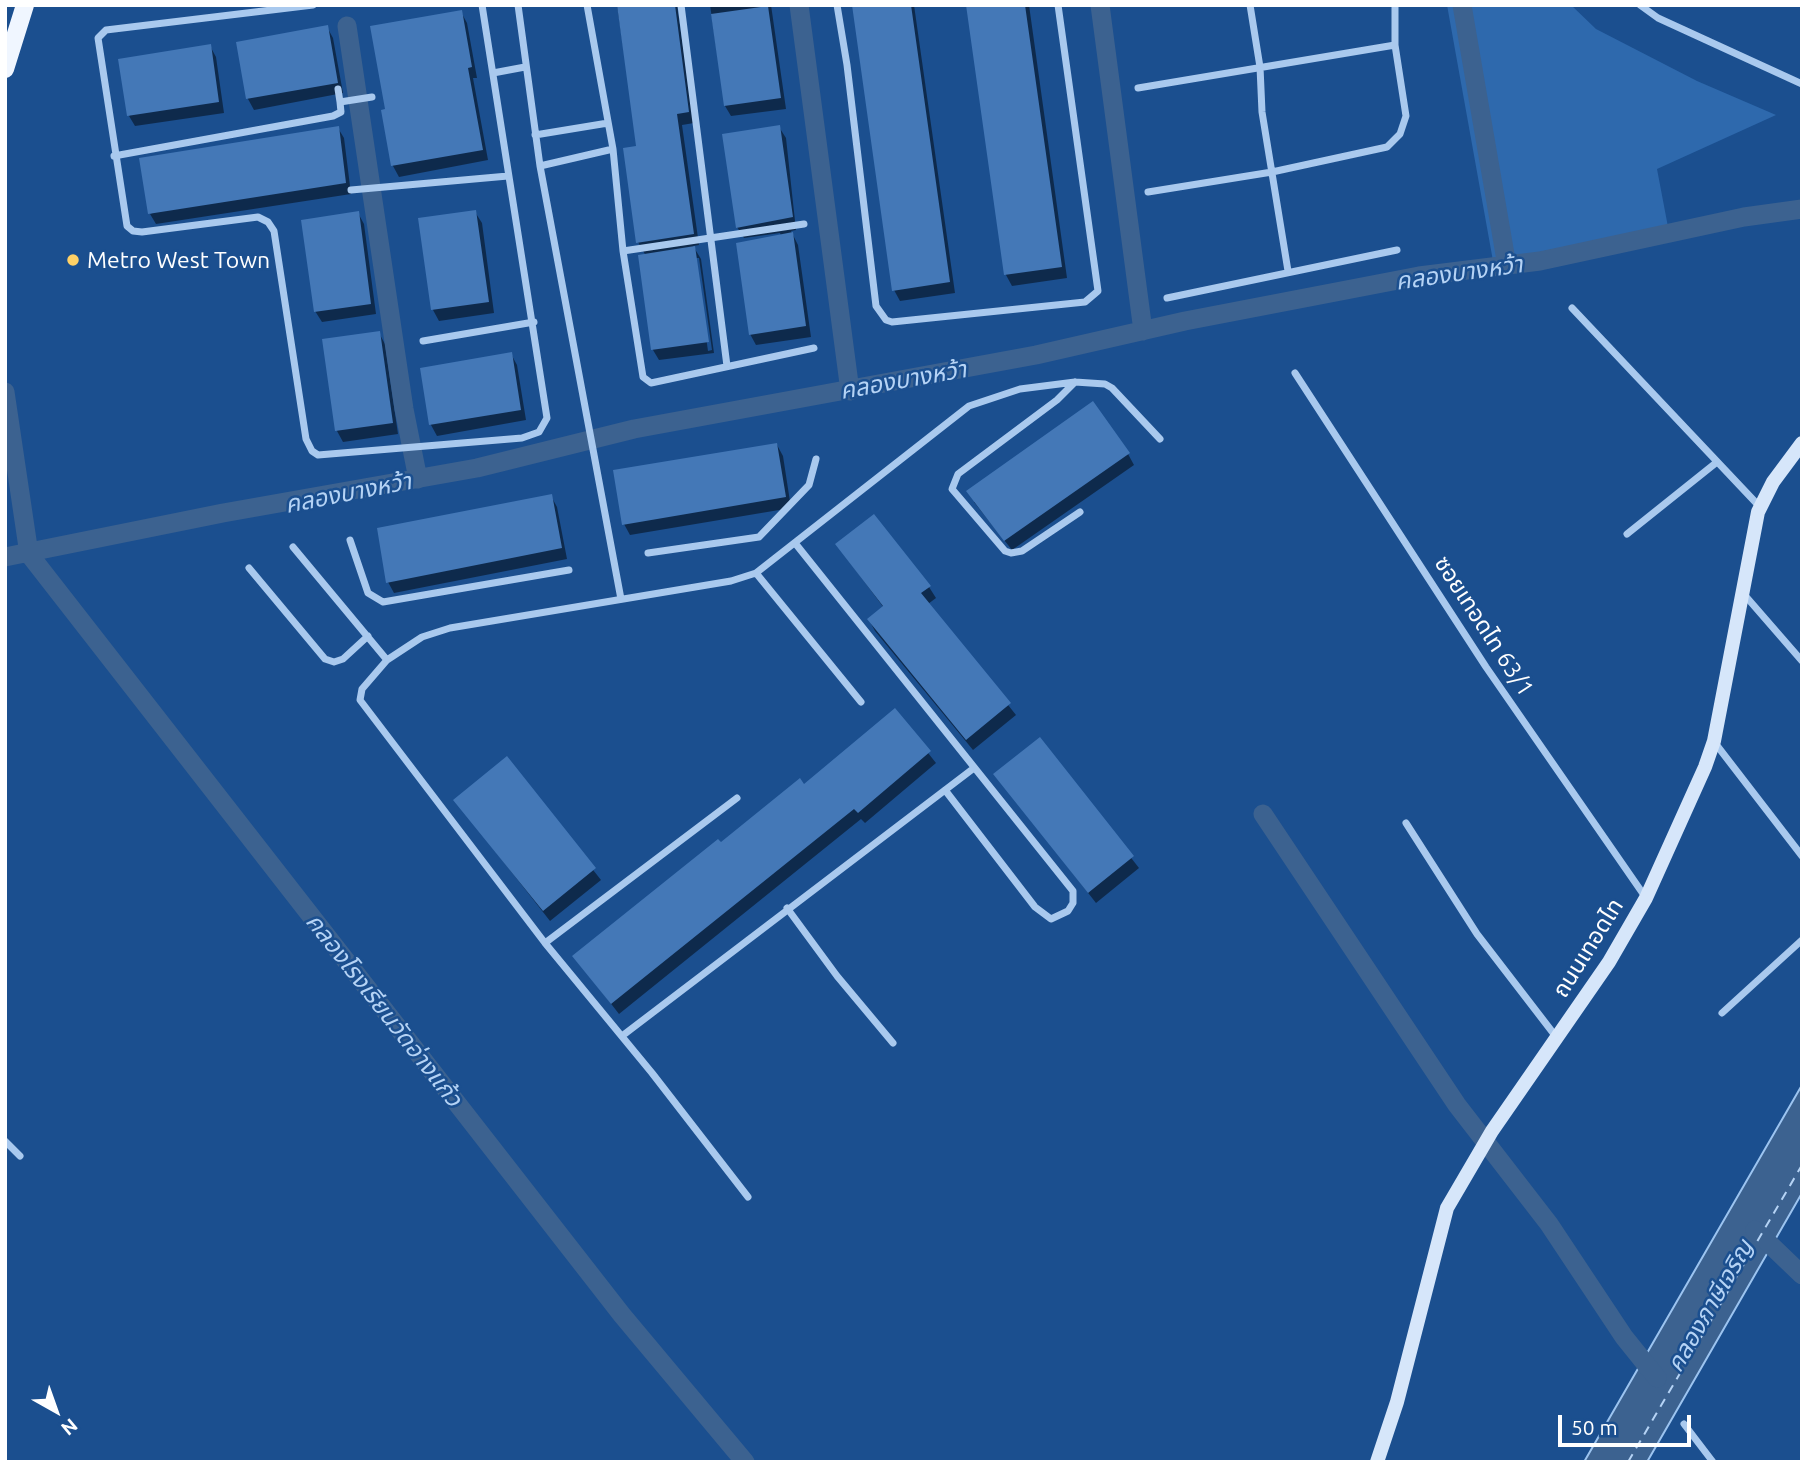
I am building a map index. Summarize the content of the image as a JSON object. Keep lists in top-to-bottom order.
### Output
{
  "streets": {
    "main road": ["ถนนเทอดไท"],
    "street": ["ซอยเทอดไท 63/1"]
  },
  "crossings": [
    ["ซอยเทอดไท 63/1", "ถนนเทอดไท"]
  ],
  "water": ["คลองบางหว้า", "คลองโรงเรียนวัดอ่างแก้ว", "คลองภาษีเจริญ"],
  "places": ["Metro West Town"],
  "scale_bar": "50 m",
  "north": "bottom right"
}
